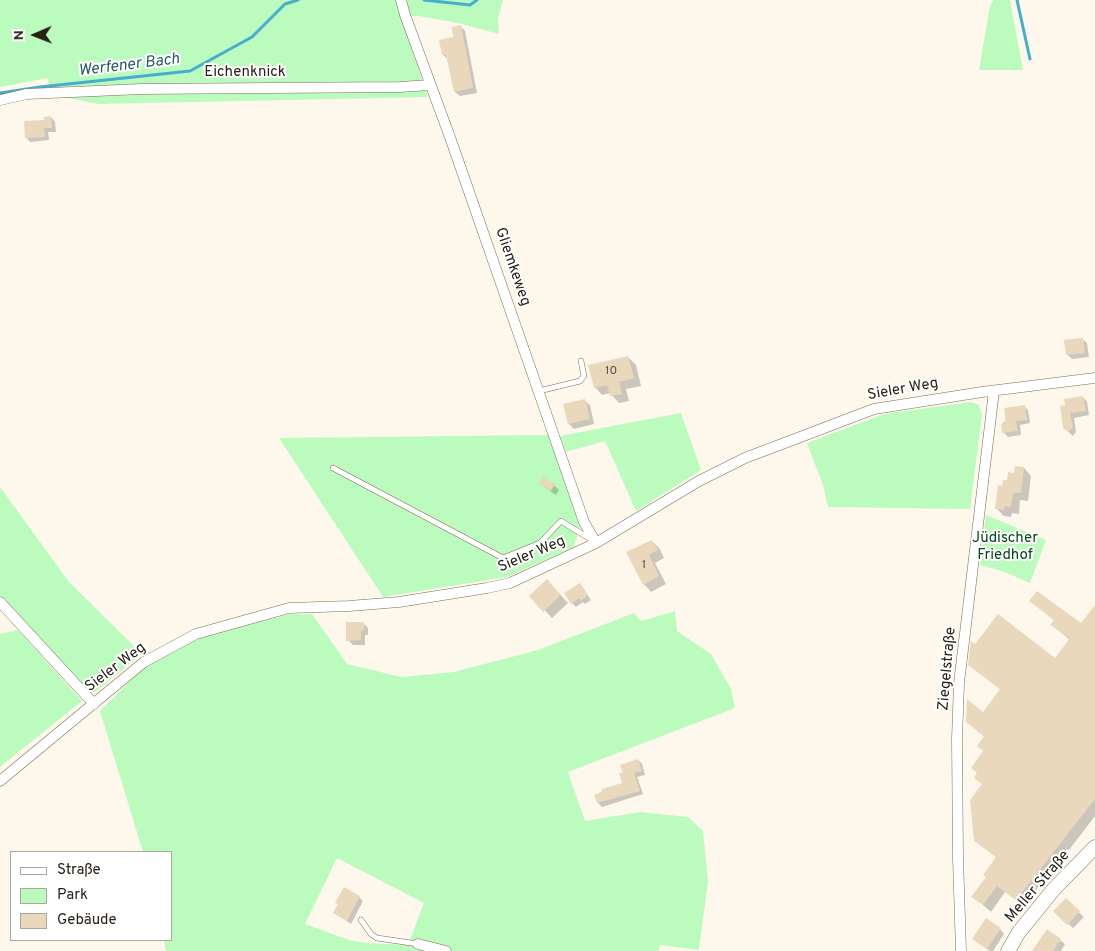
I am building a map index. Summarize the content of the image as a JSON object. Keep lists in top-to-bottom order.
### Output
{
  "streets": {
    "main road": ["Meller Straße"],
    "street": [
      "Eichenknick",
      "Gliemkeweg",
      "Sieler Weg",
      "Ziegelstraße"
    ]
  },
  "crossings": [
    ["Eichenknick", "Gliemkeweg"],
    ["Gliemkeweg", "Sieler Weg"],
    ["Sieler Weg", "Ziegelstraße"]
  ],
  "water": ["Werfener Bach"],
  "parks": ["Jüdischer Friedhof"],
  "house_numbers": ["10", "1"],
  "legend": ["Straße", "Park", "Gebäude"],
  "north": "left"
}
